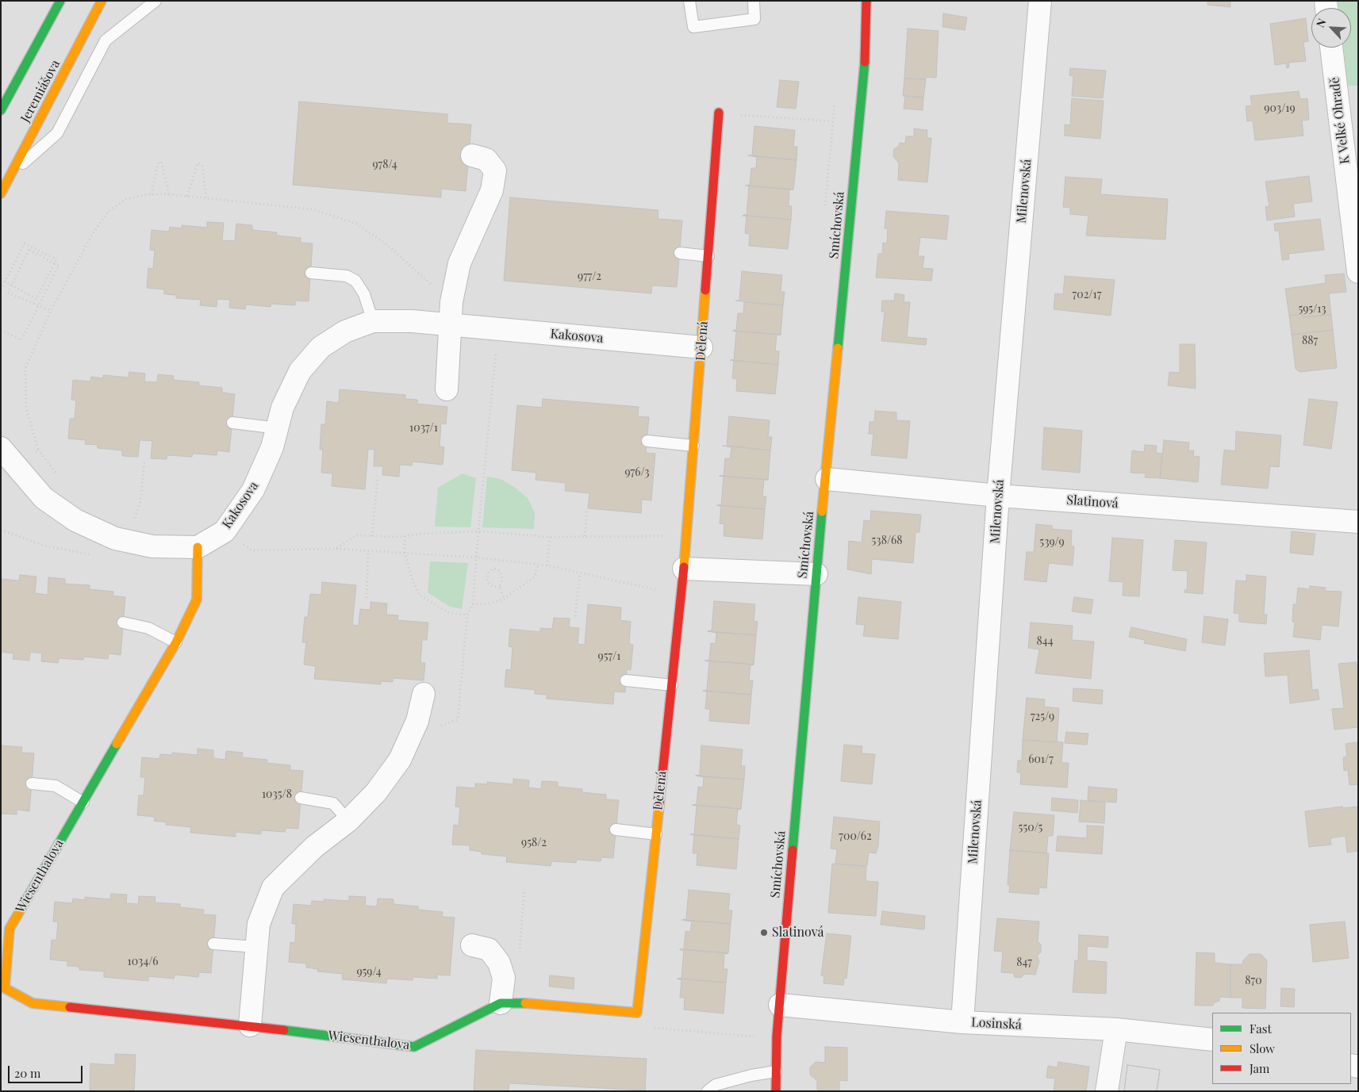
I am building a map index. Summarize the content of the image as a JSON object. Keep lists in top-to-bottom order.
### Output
{
  "streets": {
    "street": [
      "Jeremiášova",
      "K Velké Ohradě",
      "Milenovská",
      "Smíchovská",
      "Kakosova",
      "Dělená",
      "Slatinová",
      "Wiesenthalova",
      "Losinská"
    ]
  },
  "crossings": [
    ["Milenovská", "Slatinová"],
    ["Milenovská", "Losinská"],
    ["Smíchovská", "Slatinová"],
    ["Smíchovská", "Losinská"],
    ["Kakosova", "Dělená"],
    ["Kakosova", "Wiesenthalova"],
    ["Dělená", "Wiesenthalova"]
  ],
  "places": ["Slatinová"],
  "house_numbers": [
    "903/19",
    "978/4",
    "977/2",
    "702/17",
    "595/13",
    "887",
    "1037/1",
    "976/3",
    "538/68",
    "539/9",
    "844",
    "957/1",
    "725/9",
    "601/7",
    "1035/8",
    "550/5",
    "700/62",
    "958/2",
    "1034/6",
    "847",
    "959/4",
    "870"
  ],
  "legend": ["Fast", "Slow", "Jam"],
  "scale_bar": "20 m",
  "north": "top left"
}
